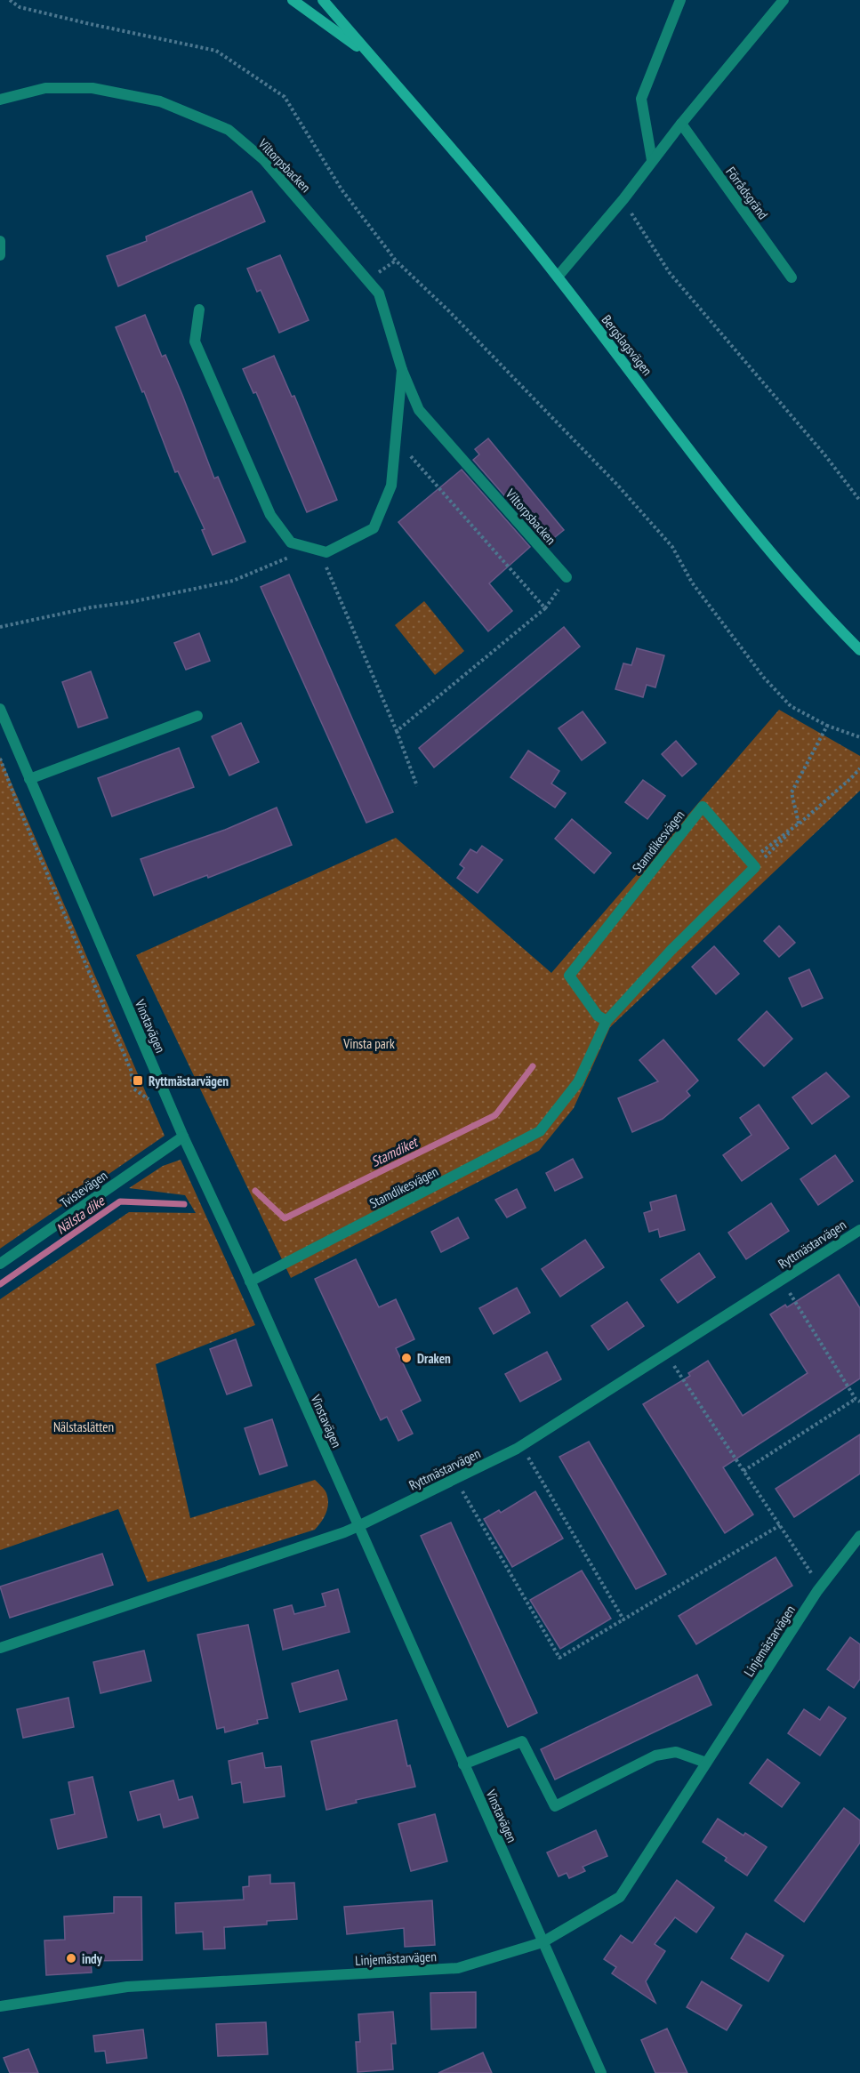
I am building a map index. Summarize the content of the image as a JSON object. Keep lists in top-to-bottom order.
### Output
{
  "streets": {
    "main road": ["Bergslagsvägen"],
    "street": [
      "Viltorpsbacken",
      "Förrådsgränd",
      "Stamdikesvägen",
      "Vinstavägen",
      "Tvistevägen",
      "Ryttmästarvägen",
      "Linjemästarvägen"
    ]
  },
  "crossings": [
    ["Stamdikesvägen", "Vinstavägen"],
    ["Vinstavägen", "Tvistevägen"],
    ["Vinstavägen", "Ryttmästarvägen"],
    ["Vinstavägen", "Linjemästarvägen"]
  ],
  "water": ["Stamdiket", "Nälsta dike"],
  "parks": ["Vinsta park", "Nälstaslätten"],
  "places": {
    "transit": ["Ryttmästarvägen"],
    "other": ["Draken", "indy"]
  }
}
